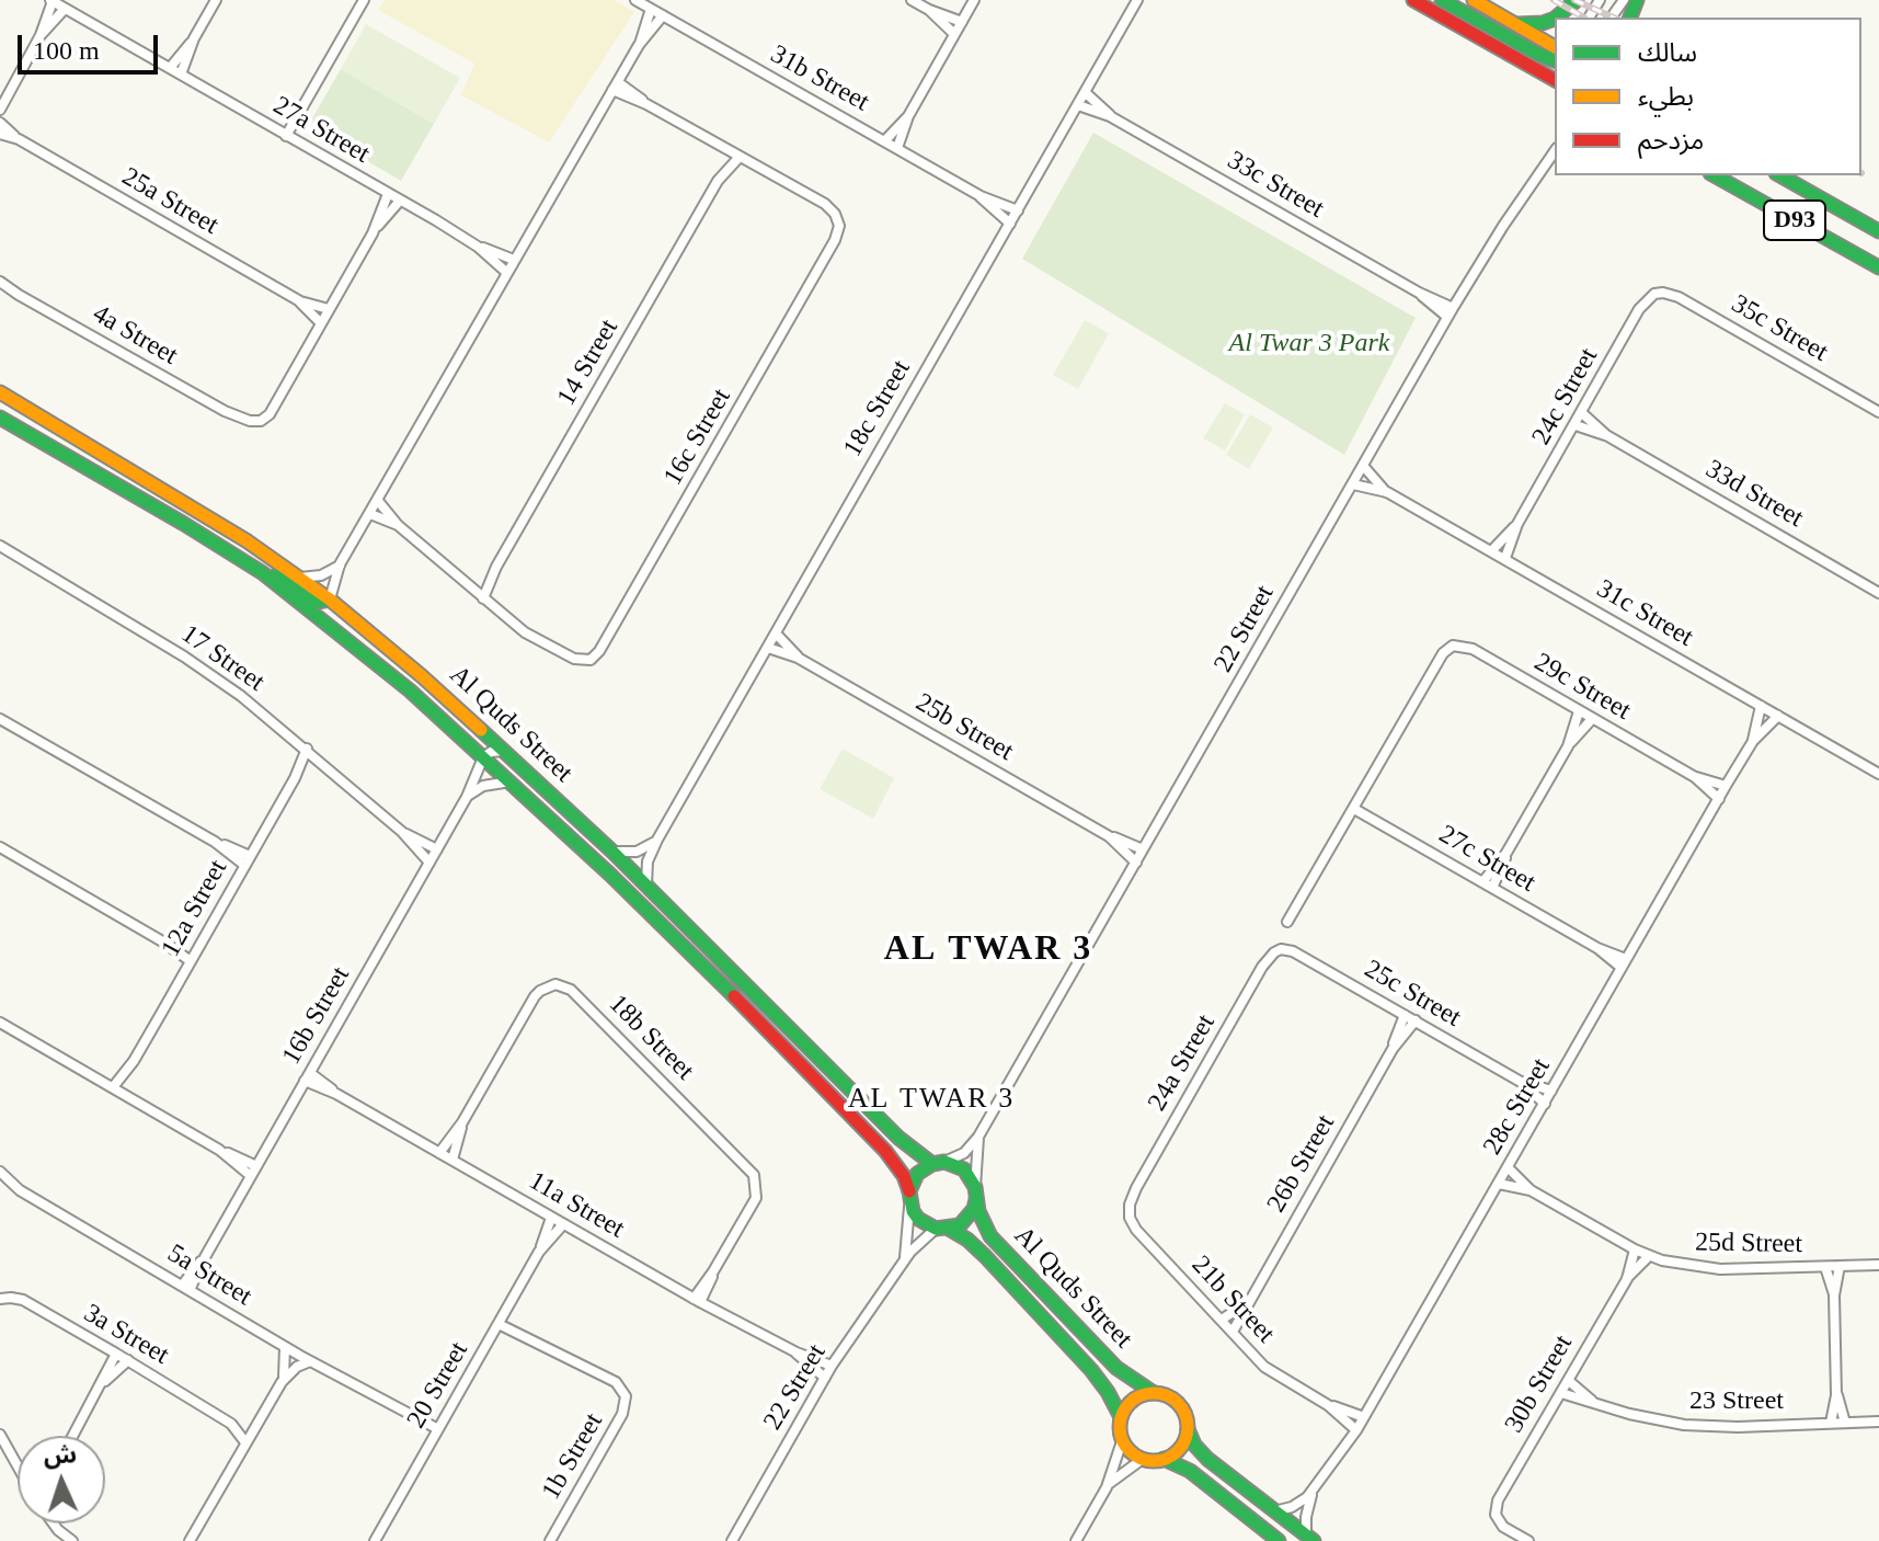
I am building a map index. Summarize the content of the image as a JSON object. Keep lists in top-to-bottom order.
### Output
{
  "streets": {
    "main road": ["D93", "Al Quds Street"],
    "street": [
      "31b Street",
      "27a Street",
      "33c Street",
      "25a Street",
      "35c Street",
      "4a Street",
      "14 Street",
      "24c Street",
      "18c Street",
      "16c Street",
      "33d Street",
      "31c Street",
      "22 Street",
      "17 Street",
      "29c Street",
      "25b Street",
      "27c Street",
      "12a Street",
      "25c Street",
      "16b Street",
      "18b Street",
      "24a Street",
      "28c Street",
      "26b Street",
      "11a Street",
      "25d Street",
      "5a Street",
      "21b Street",
      "3a Street",
      "30b Street",
      "20 Street",
      "23 Street",
      "1b Street"
    ]
  },
  "crossings": [
    ["31b Street", "18c Street"],
    ["33c Street", "18c Street"],
    ["33c Street", "22 Street"],
    ["25a Street", "4a Street"],
    ["35c Street", "24c Street"],
    ["14 Street", "16c Street"],
    ["24c Street", "33d Street"],
    ["24c Street", "31c Street"],
    ["18c Street", "Al Quds Street"],
    ["18c Street", "25b Street"],
    ["31c Street", "22 Street"],
    ["31c Street", "28c Street"],
    ["22 Street", "Al Quds Street"],
    ["22 Street", "25b Street"],
    ["22 Street", "11a Street"],
    ["17 Street", "12a Street"],
    ["17 Street", "16b Street"],
    ["29c Street", "27c Street"],
    ["29c Street", "28c Street"],
    ["Al Quds Street", "16b Street"],
    ["27c Street", "28c Street"],
    ["25c Street", "24a Street"],
    ["25c Street", "28c Street"],
    ["25c Street", "26b Street"],
    ["16b Street", "11a Street"],
    ["16b Street", "5a Street"],
    ["18b Street", "11a Street"],
    ["24a Street", "21b Street"],
    ["28c Street", "25d Street"],
    ["28c Street", "21b Street"],
    ["26b Street", "21b Street"],
    ["11a Street", "20 Street"],
    ["25d Street", "30b Street"],
    ["5a Street", "20 Street"],
    ["30b Street", "23 Street"],
    ["20 Street", "1b Street"]
  ],
  "districts": ["AL TWAR 3", "AL TWAR 3"],
  "parks": ["Al Twar 3 Park"],
  "legend": ["سالك", "بطيء", "مزدحم"],
  "scale_bar": "100 m",
  "north": "top"
}
